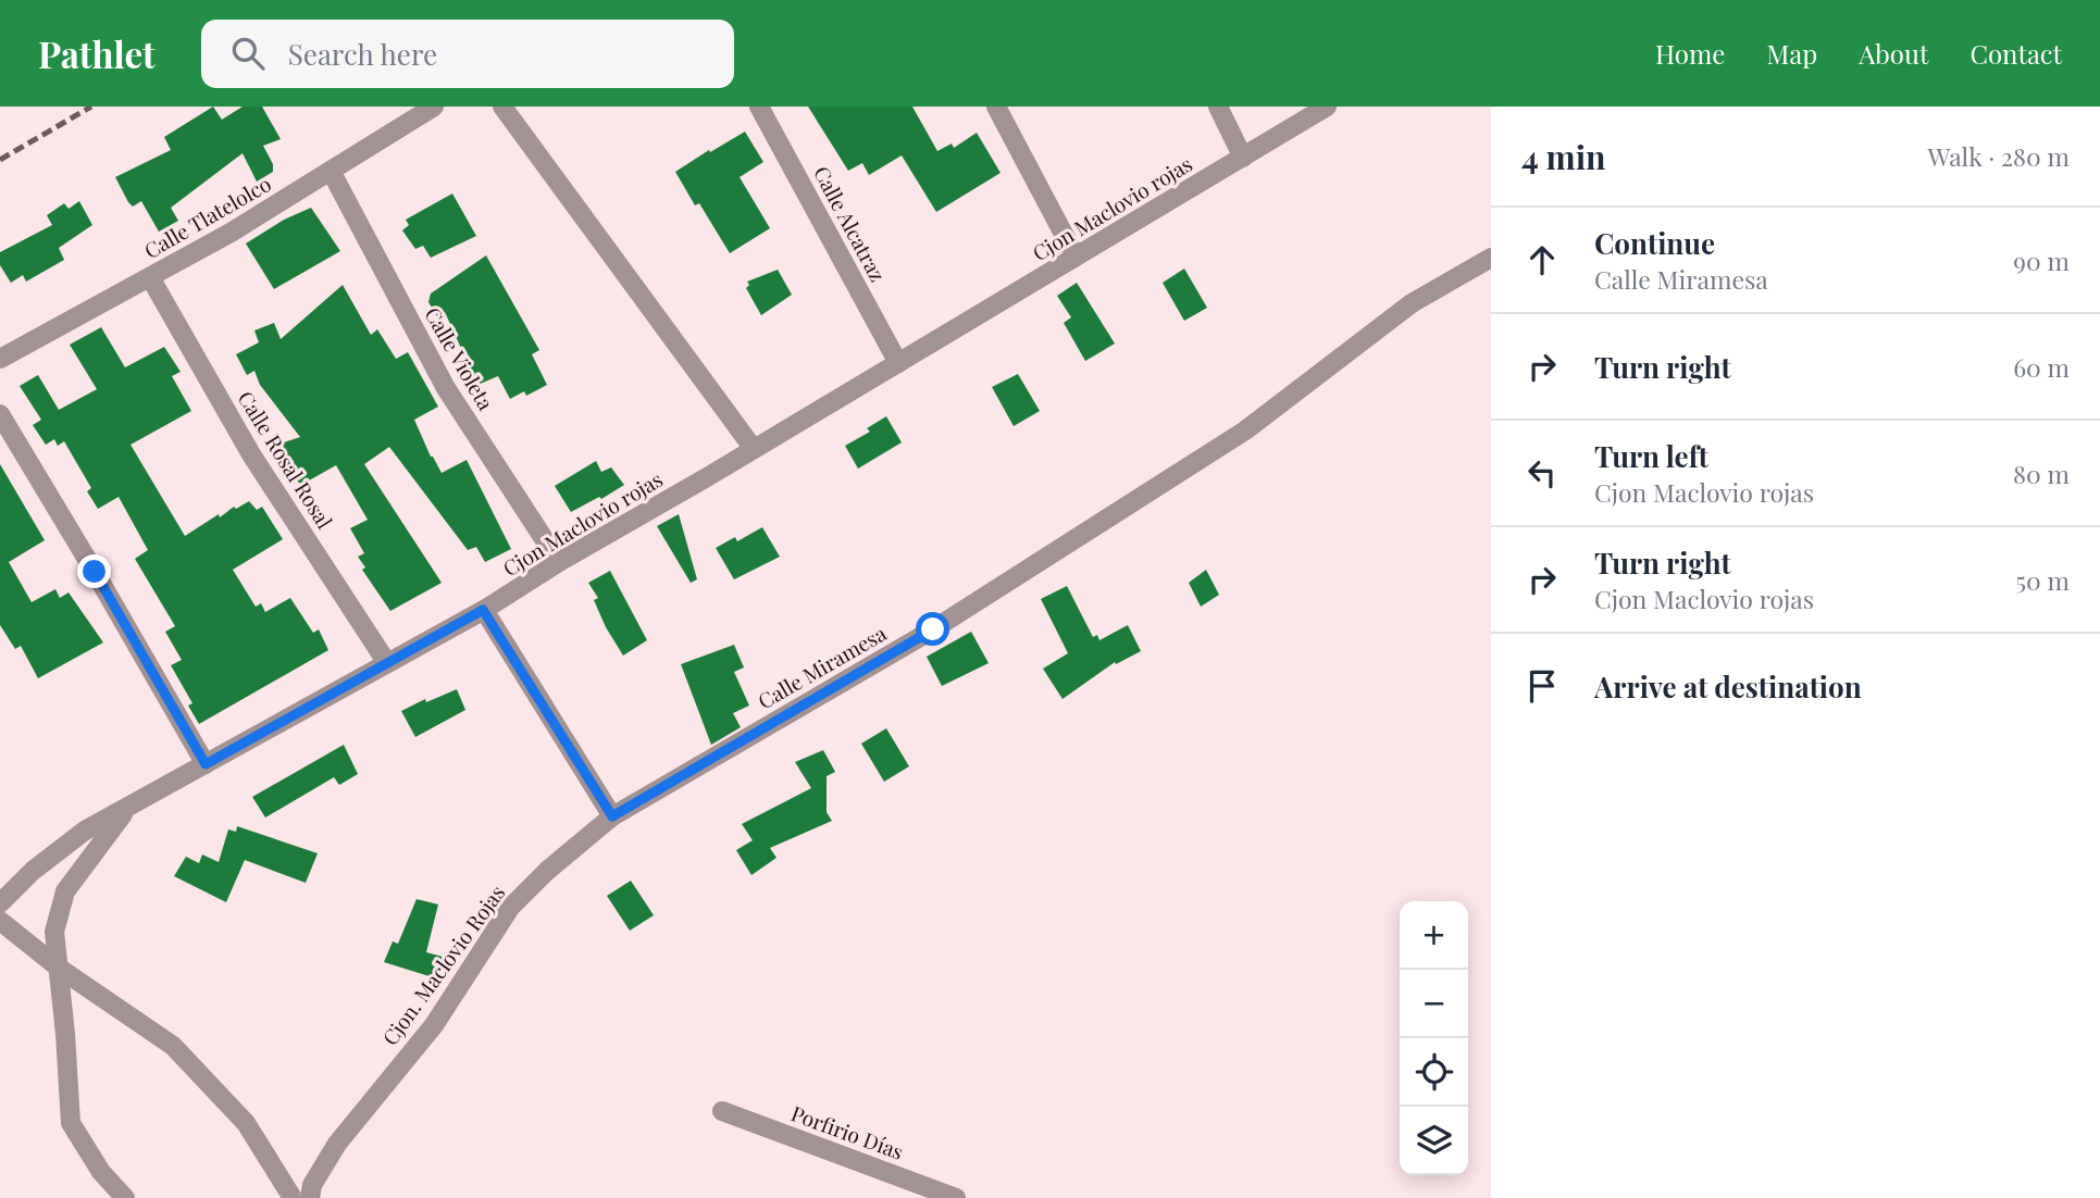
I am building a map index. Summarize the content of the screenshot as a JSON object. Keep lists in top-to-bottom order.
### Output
{
  "streets": {
    "street": [
      "Cjon Maclovio rojas",
      "Calle Tlatelolco",
      "Calle Alcatraz",
      "Calle Violeta",
      "Calle Rosal Rosal",
      "Calle Miramesa",
      "Cjon. Maclovio Rojas",
      "Porfirio Días"
    ]
  },
  "crossings": [
    ["Cjon Maclovio rojas", "Calle Alcatraz"],
    ["Cjon Maclovio rojas", "Calle Violeta"],
    ["Cjon Maclovio rojas", "Calle Rosal Rosal"],
    ["Calle Tlatelolco", "Calle Violeta"],
    ["Calle Tlatelolco", "Calle Rosal Rosal"],
    ["Calle Miramesa", "Cjon. Maclovio Rojas"]
  ],
  "page": {
    "header": "Pathlet",
    "search": "Search here",
    "nav": [
      "Home",
      "Map",
      "About",
      "Contact"
    ],
    "heading": ["4 min", "Walk · 280 m"],
    "list": [
      ["Continue", "Calle Miramesa", "90 m"],
      ["Turn right", "60 m"],
      ["Turn left", "Cjon Maclovio rojas", "80 m"],
      ["Turn right", "Cjon Maclovio rojas", "50 m"],
      "Arrive at destination"
    ],
    "map_buttons": ["+", "−"]
  }
}
